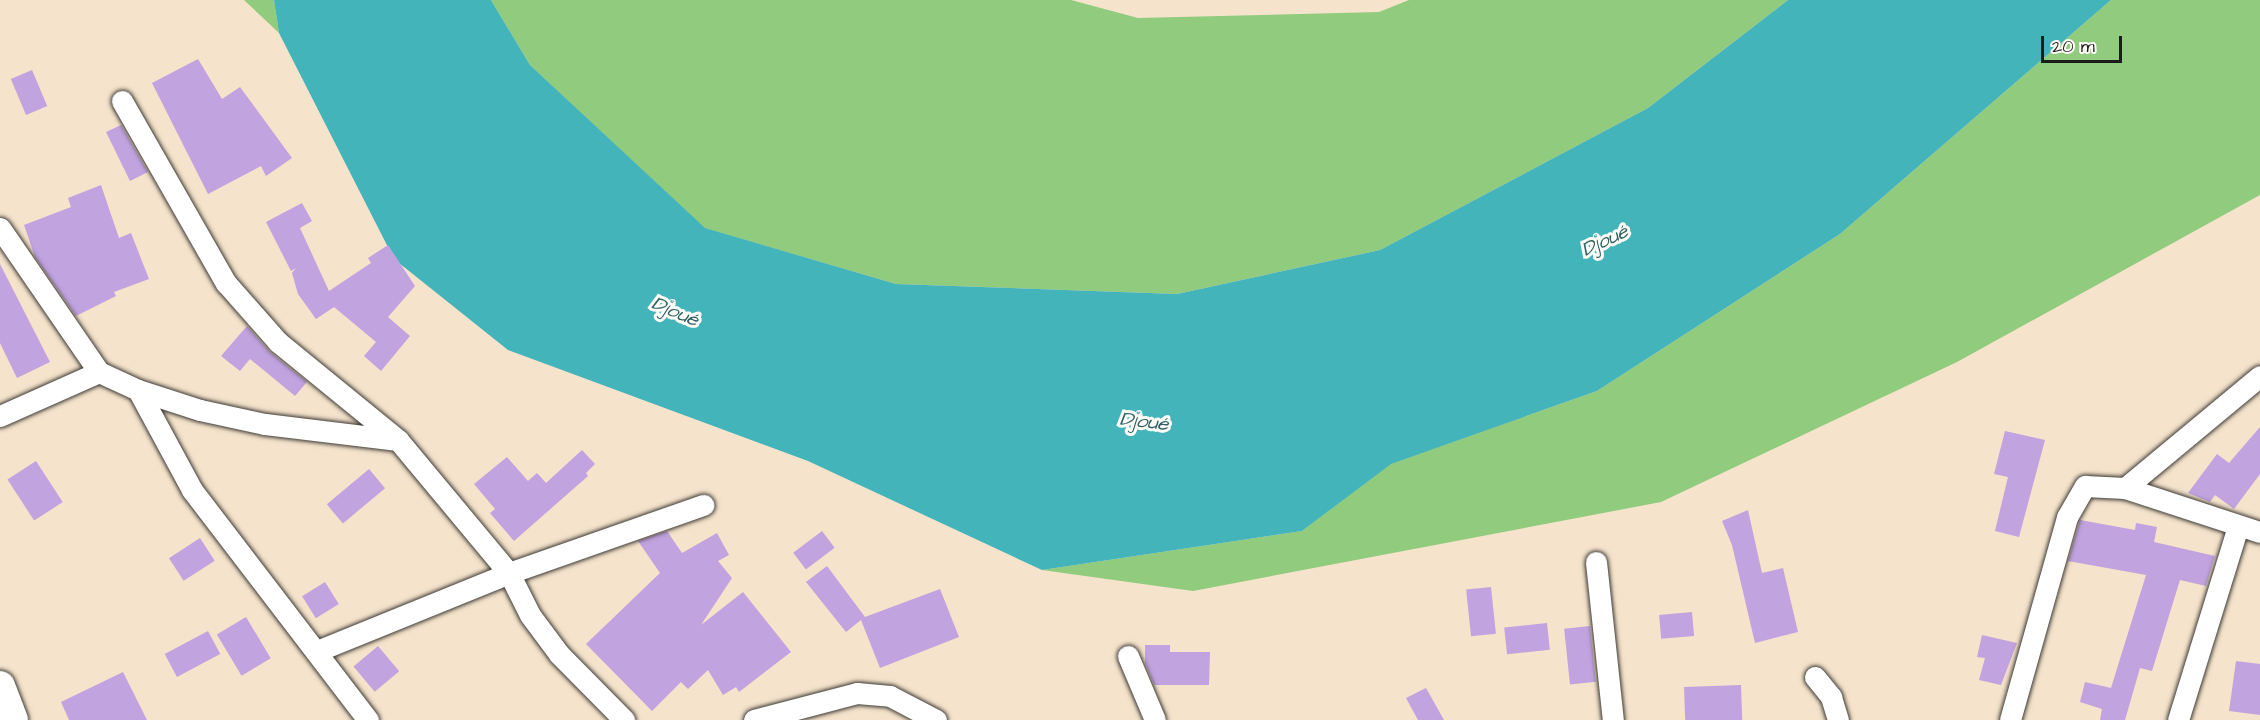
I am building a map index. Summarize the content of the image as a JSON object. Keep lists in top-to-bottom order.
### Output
{
  "water": ["Djoué"],
  "scale_bar": "20 m"
}
